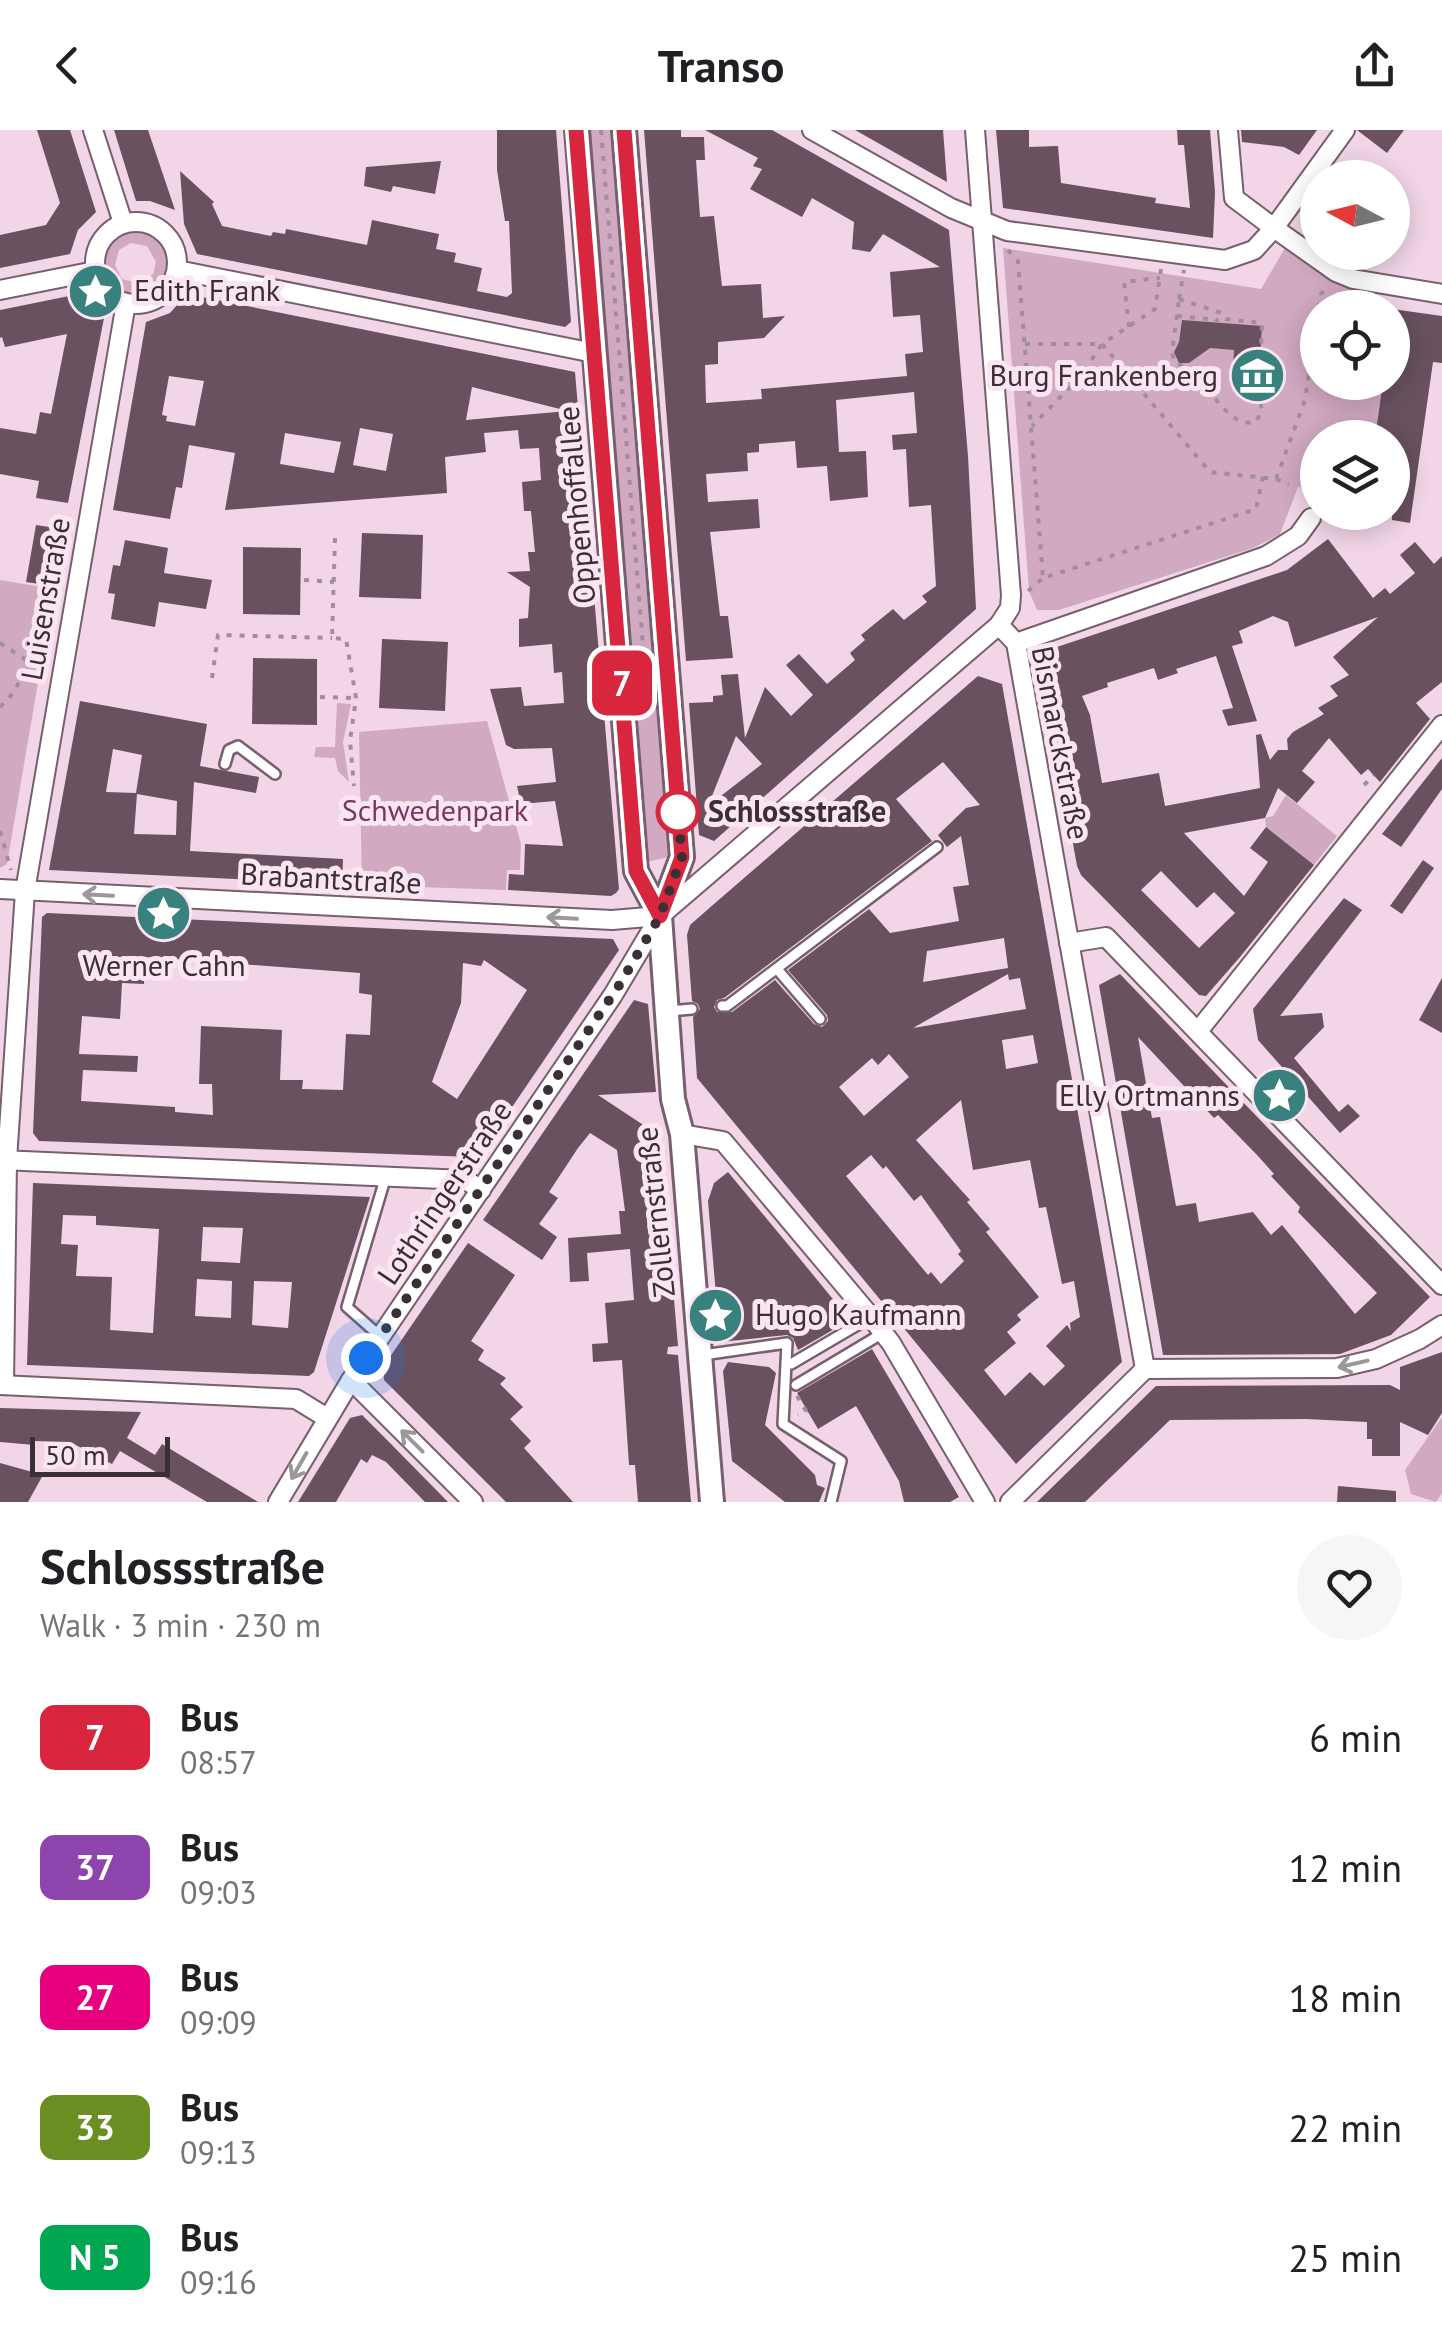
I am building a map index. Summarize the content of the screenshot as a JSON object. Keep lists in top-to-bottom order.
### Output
{
  "streets": {
    "street": [
      "Oppenhoffallee",
      "Luisenstraße",
      "Bismarckstraße",
      "Brabantstraße",
      "Lothringerstraße",
      "Zollernstraße"
    ]
  },
  "crossings": [
    ["Oppenhoffallee", "Brabantstraße"],
    ["Oppenhoffallee", "Lothringerstraße"],
    ["Oppenhoffallee", "Zollernstraße"],
    ["Luisenstraße", "Brabantstraße"],
    ["Brabantstraße", "Lothringerstraße"],
    ["Brabantstraße", "Zollernstraße"],
    ["Lothringerstraße", "Zollernstraße"]
  ],
  "one_way": ["Brabantstraße"],
  "parks": ["Schwedenpark"],
  "places": {
    "place": [
      "Edith Frank",
      "Werner Cahn",
      "Elly Ortmanns",
      "Hugo Kaufmann"
    ],
    "museum": ["Burg Frankenberg"],
    "other": ["Schlossstraße"]
  },
  "lines": ["bus line 7"],
  "scale_bar": "50 m",
  "north": "left",
  "page": {
    "header": "Transo",
    "on_map": "7",
    "scale": "50 m",
    "heading": ["Schlossstraße", "Walk · 3 min · 230 m"],
    "list": [
      {
        "mark": "7",
        "name": "Bus",
        "note": "08:57",
        "value": "6 min"
      },
      {
        "mark": "37",
        "name": "Bus",
        "note": "09:03",
        "value": "12 min"
      },
      {
        "mark": "27",
        "name": "Bus",
        "note": "09:09",
        "value": "18 min"
      },
      {
        "mark": "33",
        "name": "Bus",
        "note": "09:13",
        "value": "22 min"
      },
      {
        "mark": "N 5",
        "name": "Bus",
        "note": "09:16",
        "value": "25 min"
      }
    ]
  }
}
